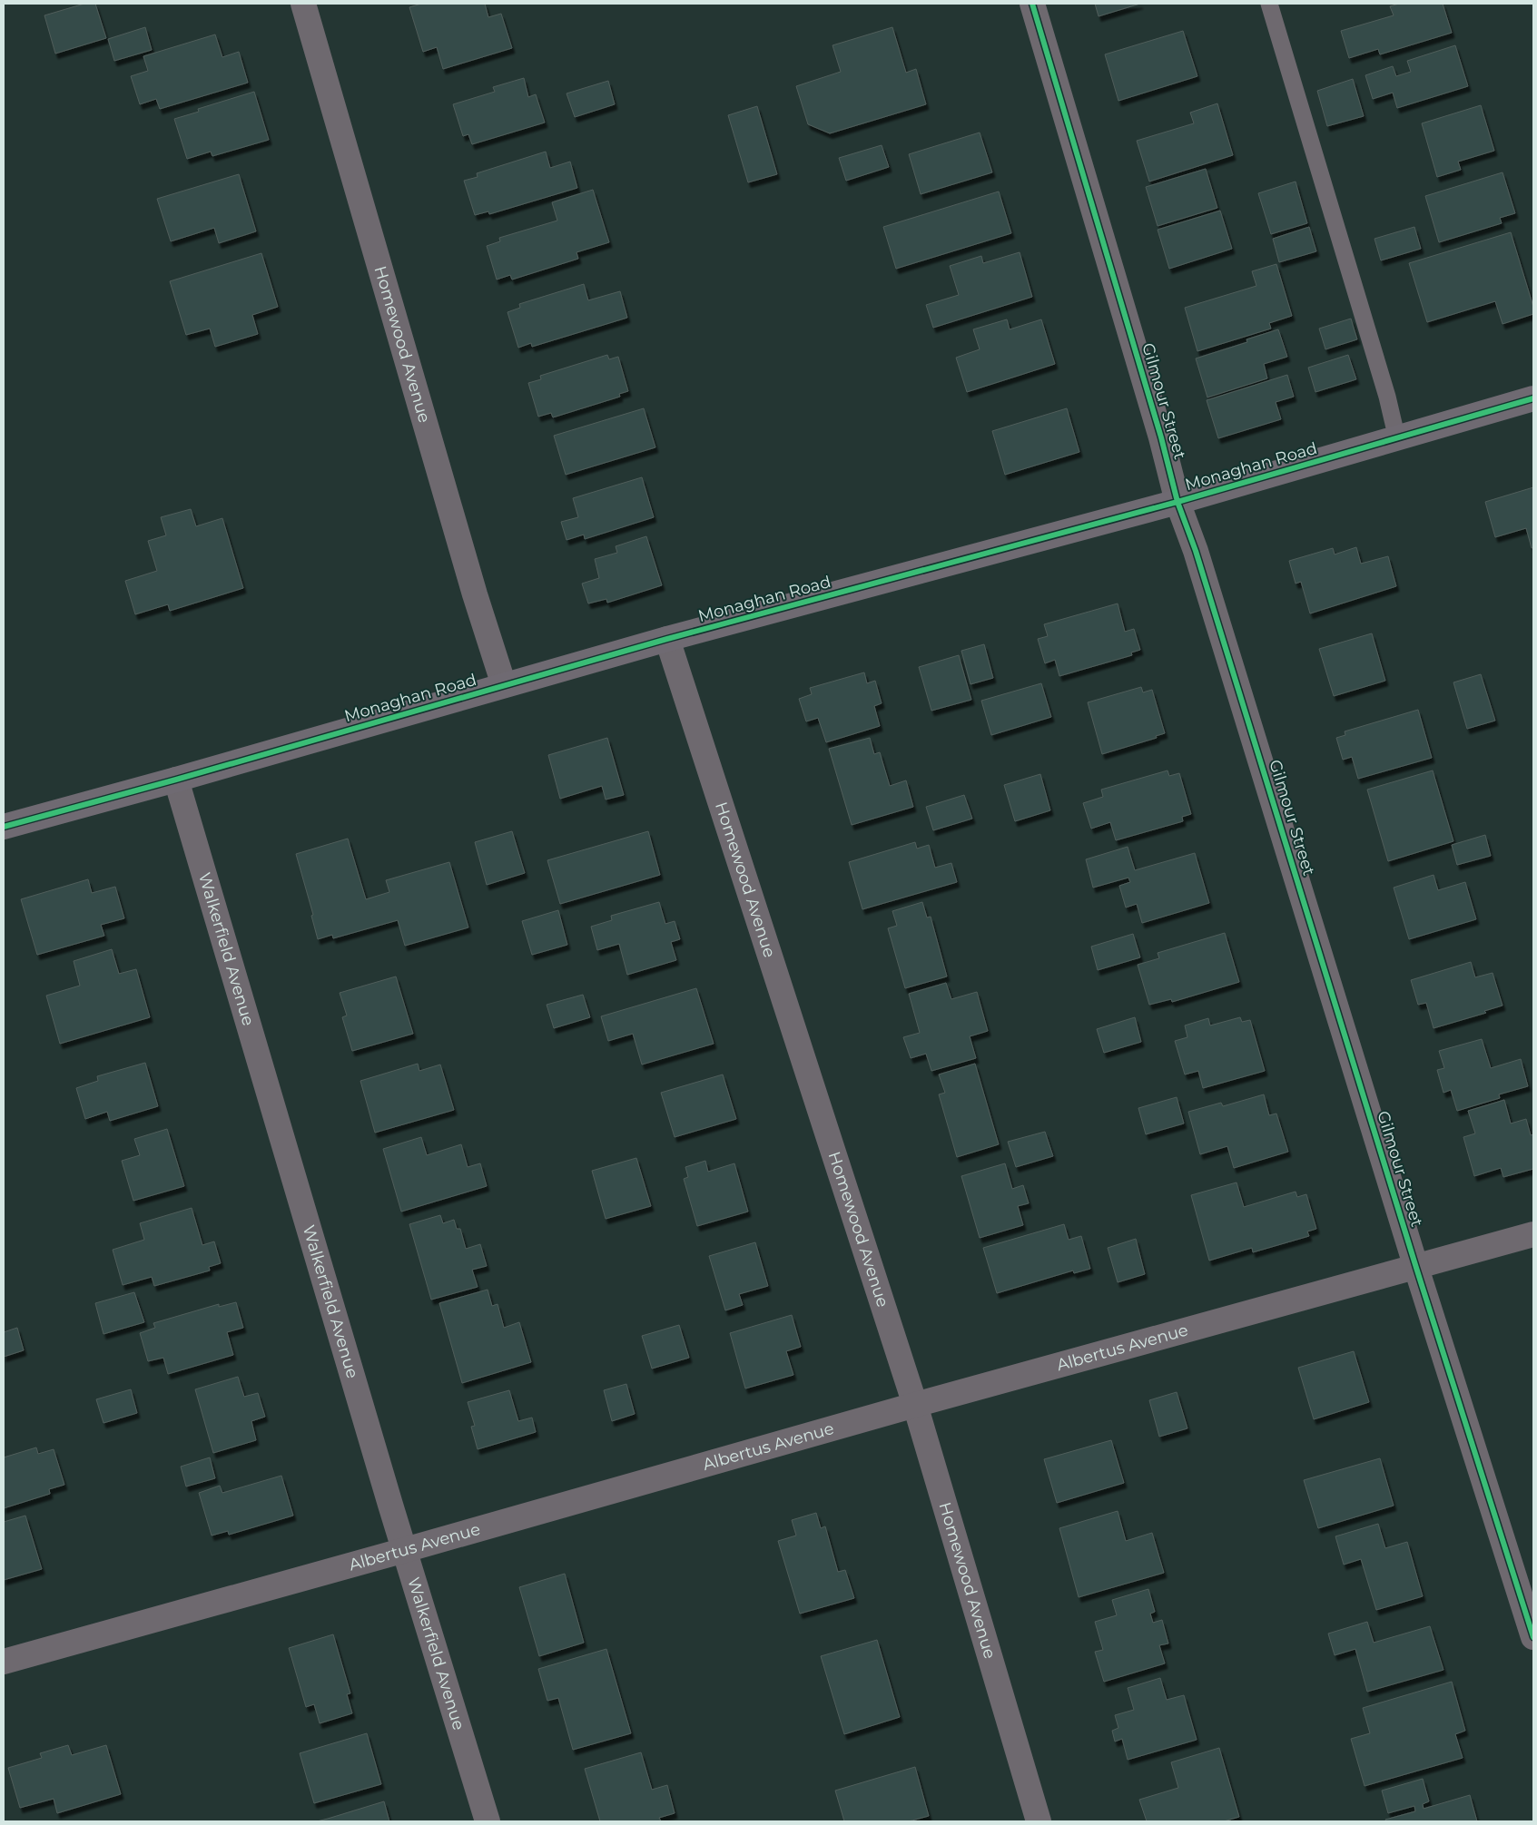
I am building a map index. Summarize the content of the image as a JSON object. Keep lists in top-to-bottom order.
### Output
{
  "streets": {
    "main road": ["Monaghan Road"],
    "street": [
      "Homewood Avenue",
      "Gilmour Street",
      "Walkerfield Avenue",
      "Albertus Avenue"
    ]
  },
  "crossings": [
    ["Homewood Avenue", "Monaghan Road"],
    ["Homewood Avenue", "Albertus Avenue"],
    ["Gilmour Street", "Monaghan Road"],
    ["Gilmour Street", "Albertus Avenue"],
    ["Monaghan Road", "Walkerfield Avenue"],
    ["Walkerfield Avenue", "Albertus Avenue"]
  ]
}
